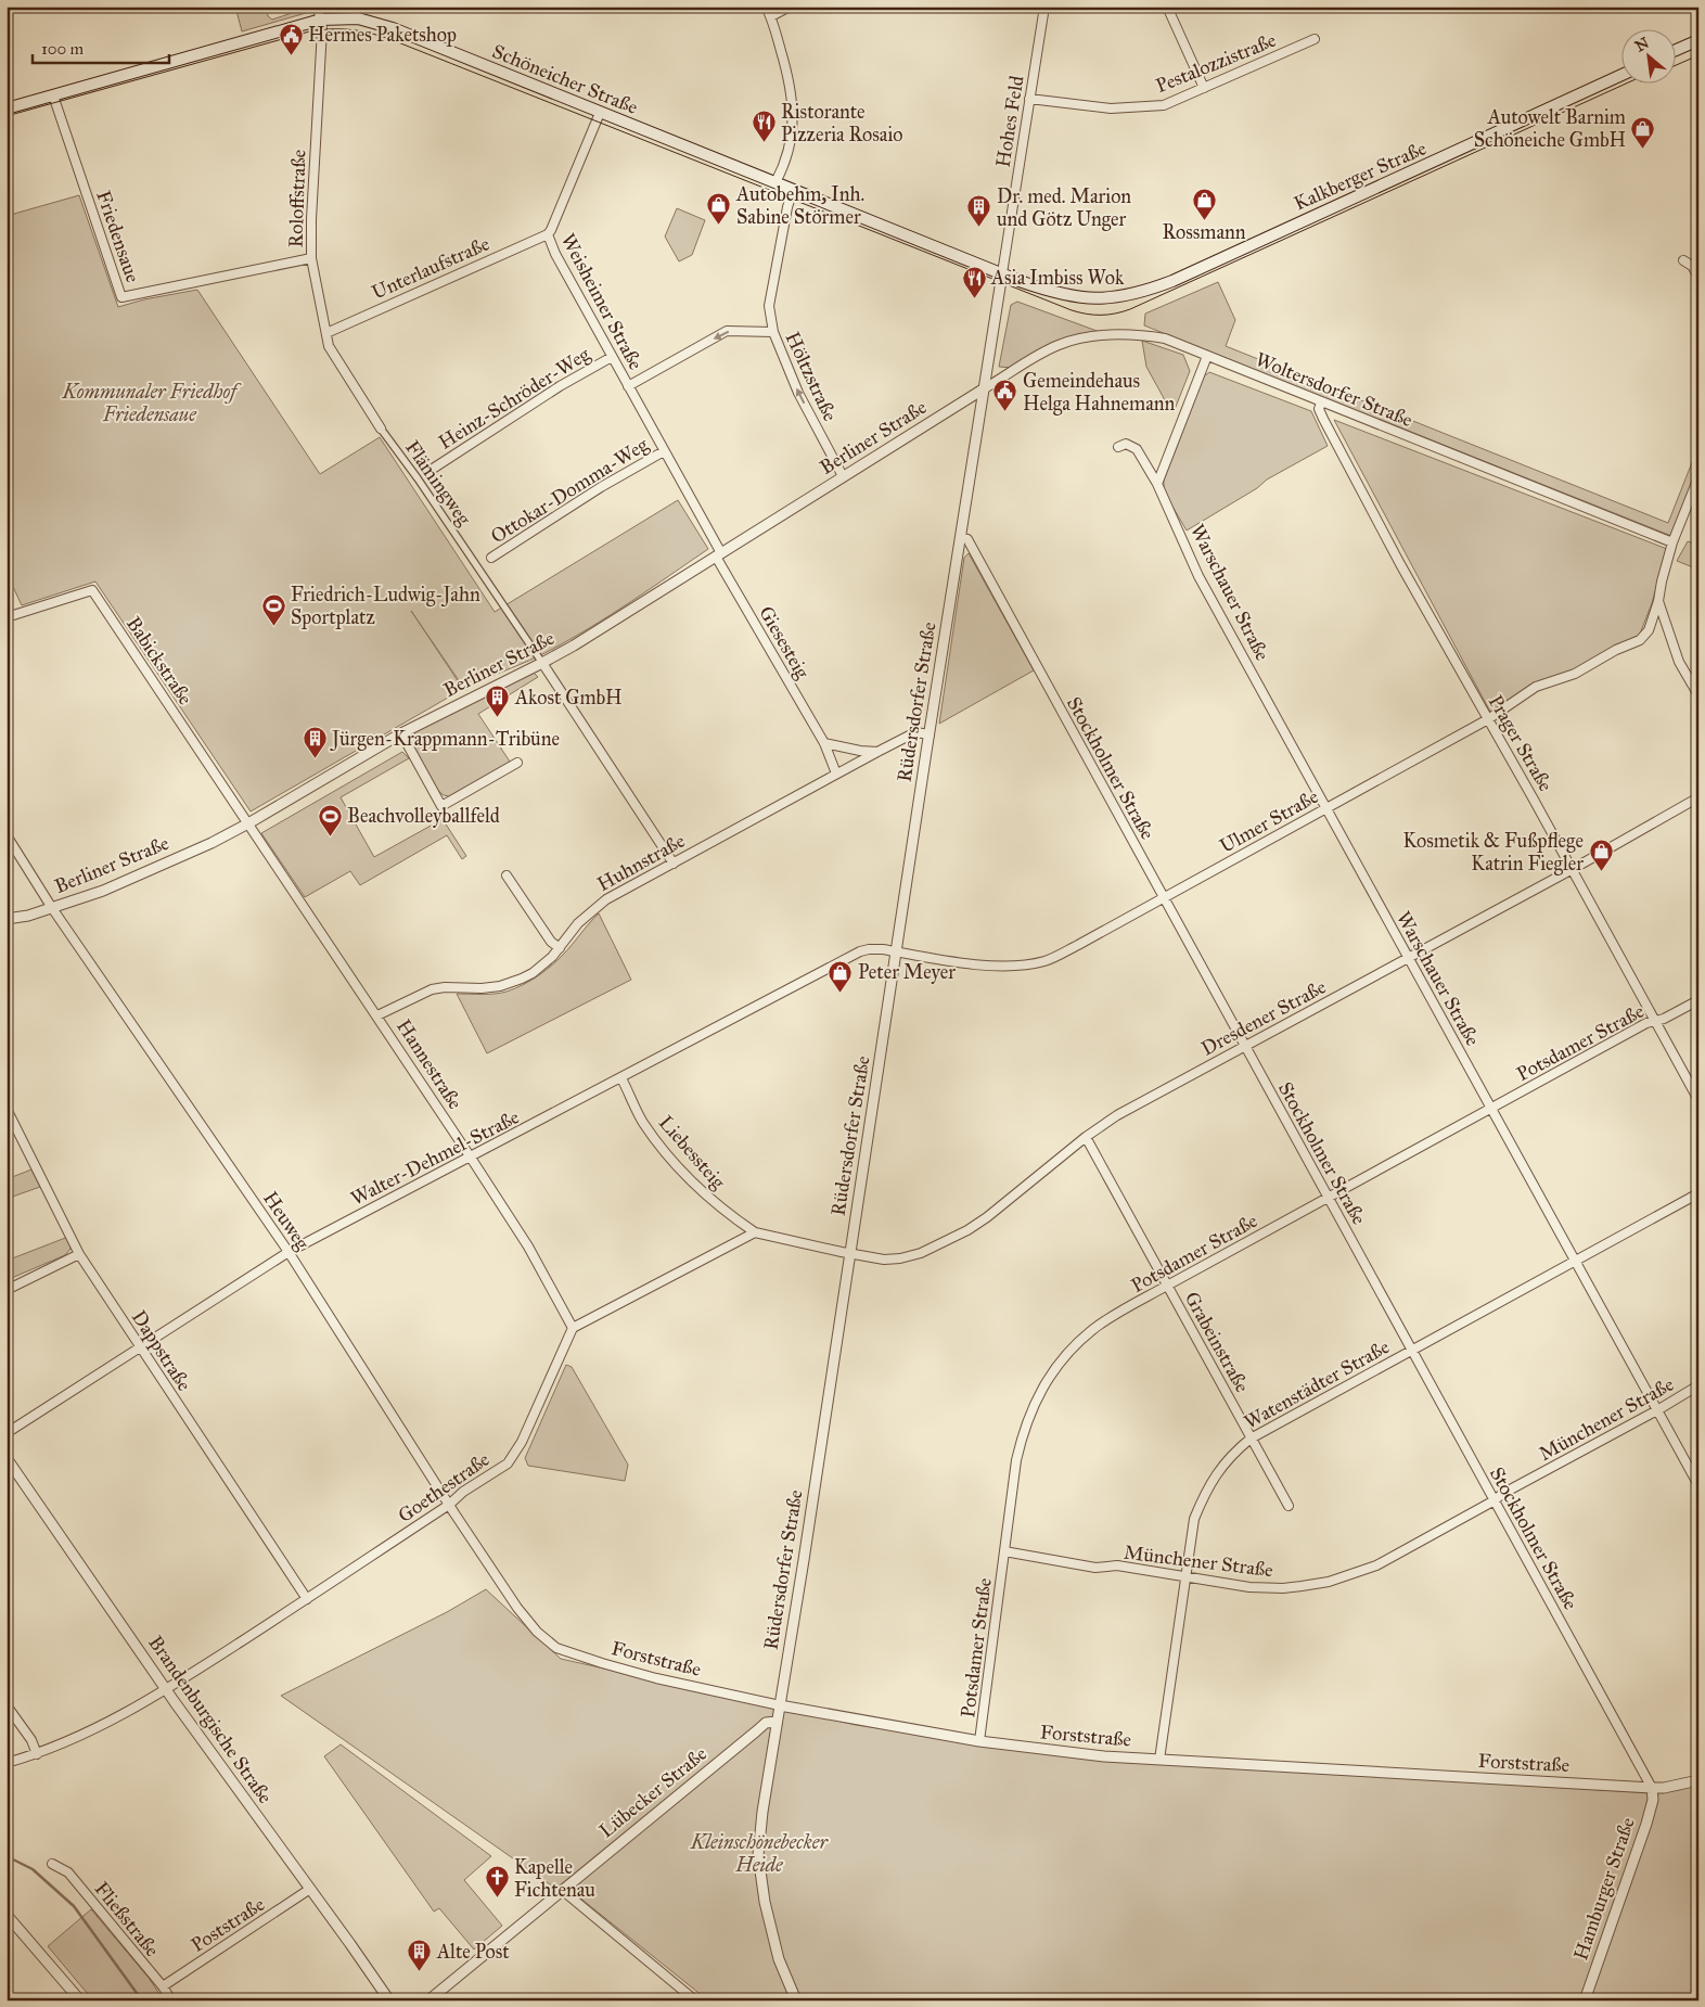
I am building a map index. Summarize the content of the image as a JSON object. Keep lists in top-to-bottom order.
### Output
{
  "streets": {
    "main road": ["Schöneicher Straße", "Kalkberger Straße"],
    "street": [
      "Pestalozzistraße",
      "Hohes Feld",
      "Roloffstraße",
      "Friedensaue",
      "Unterlaufstraße",
      "Weisheimer Straße",
      "Höltzstraße",
      "Woltersdorfer Straße",
      "Heinz-Schröder-Weg",
      "Berliner Straße",
      "Flämingweg",
      "Ottokar-Domma-Weg",
      "Warschauer Straße",
      "Giesesteig",
      "Babickstraße",
      "Rüdersdorfer Straße",
      "Prager Straße",
      "Stockholmer Straße",
      "Ulmer Straße",
      "Huhnstraße",
      "Dresdener Straße",
      "Potsdamer Straße",
      "Hannestraße",
      "Liebessteig",
      "Walter-Dehmel-Straße",
      "Heuweg",
      "Grabeinstraße",
      "Dappstraße",
      "Watenstädter Straße",
      "Münchener Straße",
      "Goethestraße",
      "Forststraße",
      "Brandenburgische Straße",
      "Lübecker Straße",
      "Hamburger Straße",
      "Fließstraße",
      "Poststraße"
    ]
  },
  "crossings": [
    ["Pestalozzistraße", "Hohes Feld"],
    ["Schöneicher Straße", "Hohes Feld"],
    ["Schöneicher Straße", "Kalkberger Straße"],
    ["Schöneicher Straße", "Roloffstraße"],
    ["Schöneicher Straße", "Friedensaue"],
    ["Schöneicher Straße", "Weisheimer Straße"],
    ["Schöneicher Straße", "Höltzstraße"],
    ["Schöneicher Straße", "Rüdersdorfer Straße"],
    ["Hohes Feld", "Rüdersdorfer Straße"],
    ["Roloffstraße", "Friedensaue"],
    ["Roloffstraße", "Unterlaufstraße"],
    ["Roloffstraße", "Flämingweg"],
    ["Unterlaufstraße", "Weisheimer Straße"],
    ["Weisheimer Straße", "Höltzstraße"],
    ["Weisheimer Straße", "Heinz-Schröder-Weg"],
    ["Weisheimer Straße", "Berliner Straße"],
    ["Weisheimer Straße", "Ottokar-Domma-Weg"],
    ["Weisheimer Straße", "Giesesteig"],
    ["Höltzstraße", "Berliner Straße"],
    ["Woltersdorfer Straße", "Berliner Straße"],
    ["Woltersdorfer Straße", "Rüdersdorfer Straße"],
    ["Woltersdorfer Straße", "Prager Straße"],
    ["Berliner Straße", "Flämingweg"],
    ["Berliner Straße", "Giesesteig"],
    ["Berliner Straße", "Babickstraße"],
    ["Berliner Straße", "Rüdersdorfer Straße"],
    ["Berliner Straße", "Hannestraße"],
    ["Berliner Straße", "Heuweg"],
    ["Warschauer Straße", "Ulmer Straße"],
    ["Warschauer Straße", "Dresdener Straße"],
    ["Warschauer Straße", "Potsdamer Straße"],
    ["Warschauer Straße", "Watenstädter Straße"],
    ["Warschauer Straße", "Münchener Straße"],
    ["Giesesteig", "Huhnstraße"],
    ["Babickstraße", "Hannestraße"],
    ["Rüdersdorfer Straße", "Stockholmer Straße"],
    ["Rüdersdorfer Straße", "Ulmer Straße"],
    ["Rüdersdorfer Straße", "Huhnstraße"],
    ["Rüdersdorfer Straße", "Dresdener Straße"],
    ["Rüdersdorfer Straße", "Walter-Dehmel-Straße"],
    ["Rüdersdorfer Straße", "Forststraße"],
    ["Rüdersdorfer Straße", "Lübecker Straße"],
    ["Prager Straße", "Ulmer Straße"],
    ["Prager Straße", "Dresdener Straße"],
    ["Prager Straße", "Potsdamer Straße"],
    ["Stockholmer Straße", "Ulmer Straße"],
    ["Stockholmer Straße", "Dresdener Straße"],
    ["Stockholmer Straße", "Potsdamer Straße"],
    ["Stockholmer Straße", "Watenstädter Straße"],
    ["Stockholmer Straße", "Münchener Straße"],
    ["Stockholmer Straße", "Forststraße"],
    ["Stockholmer Straße", "Hamburger Straße"],
    ["Ulmer Straße", "Walter-Dehmel-Straße"],
    ["Huhnstraße", "Hannestraße"],
    ["Dresdener Straße", "Grabeinstraße"],
    ["Potsdamer Straße", "Grabeinstraße"],
    ["Potsdamer Straße", "Münchener Straße"],
    ["Potsdamer Straße", "Forststraße"],
    ["Hannestraße", "Walter-Dehmel-Straße"],
    ["Hannestraße", "Goethestraße"],
    ["Liebessteig", "Walter-Dehmel-Straße"],
    ["Walter-Dehmel-Straße", "Heuweg"],
    ["Walter-Dehmel-Straße", "Dappstraße"],
    ["Heuweg", "Goethestraße"],
    ["Heuweg", "Forststraße"],
    ["Grabeinstraße", "Watenstädter Straße"],
    ["Dappstraße", "Goethestraße"],
    ["Watenstädter Straße", "Münchener Straße"],
    ["Watenstädter Straße", "Forststraße"],
    ["Goethestraße", "Brandenburgische Straße"],
    ["Forststraße", "Hamburger Straße"],
    ["Brandenburgische Straße", "Poststraße"],
    ["Fließstraße", "Poststraße"]
  ],
  "one_way": ["Höltzstraße"],
  "parks": ["Kommunaler Friedhof Friedensaue", "Kleinschönebecker Heide"],
  "places": {
    "public building": ["Hermes Paketshop", "Gemeindehaus Helga Hahnemann"],
    "restaurant": ["Ristorante Pizzeria Rosaio", "Asia Imbiss Wok"],
    "shop": [
      "Autowelt Barnim Schöneiche GmbH",
      "Rossmann",
      "Autobehm, Inh. Sabine Störmer",
      "Kosmetik & Fußpflege Katrin Fiegler",
      "Peter Meyer"
    ],
    "building": [
      "Dr. med. Marion und Götz Unger",
      "Akost GmbH",
      "Jürgen-Krappmann-Tribüne",
      "Alte Post"
    ],
    "sports": ["Friedrich-Ludwig-Jahn Sportplatz", "Beachvolleyballfeld"],
    "church": ["Kapelle Fichtenau"]
  },
  "scale_bar": "100 m",
  "north": "top left"
}
